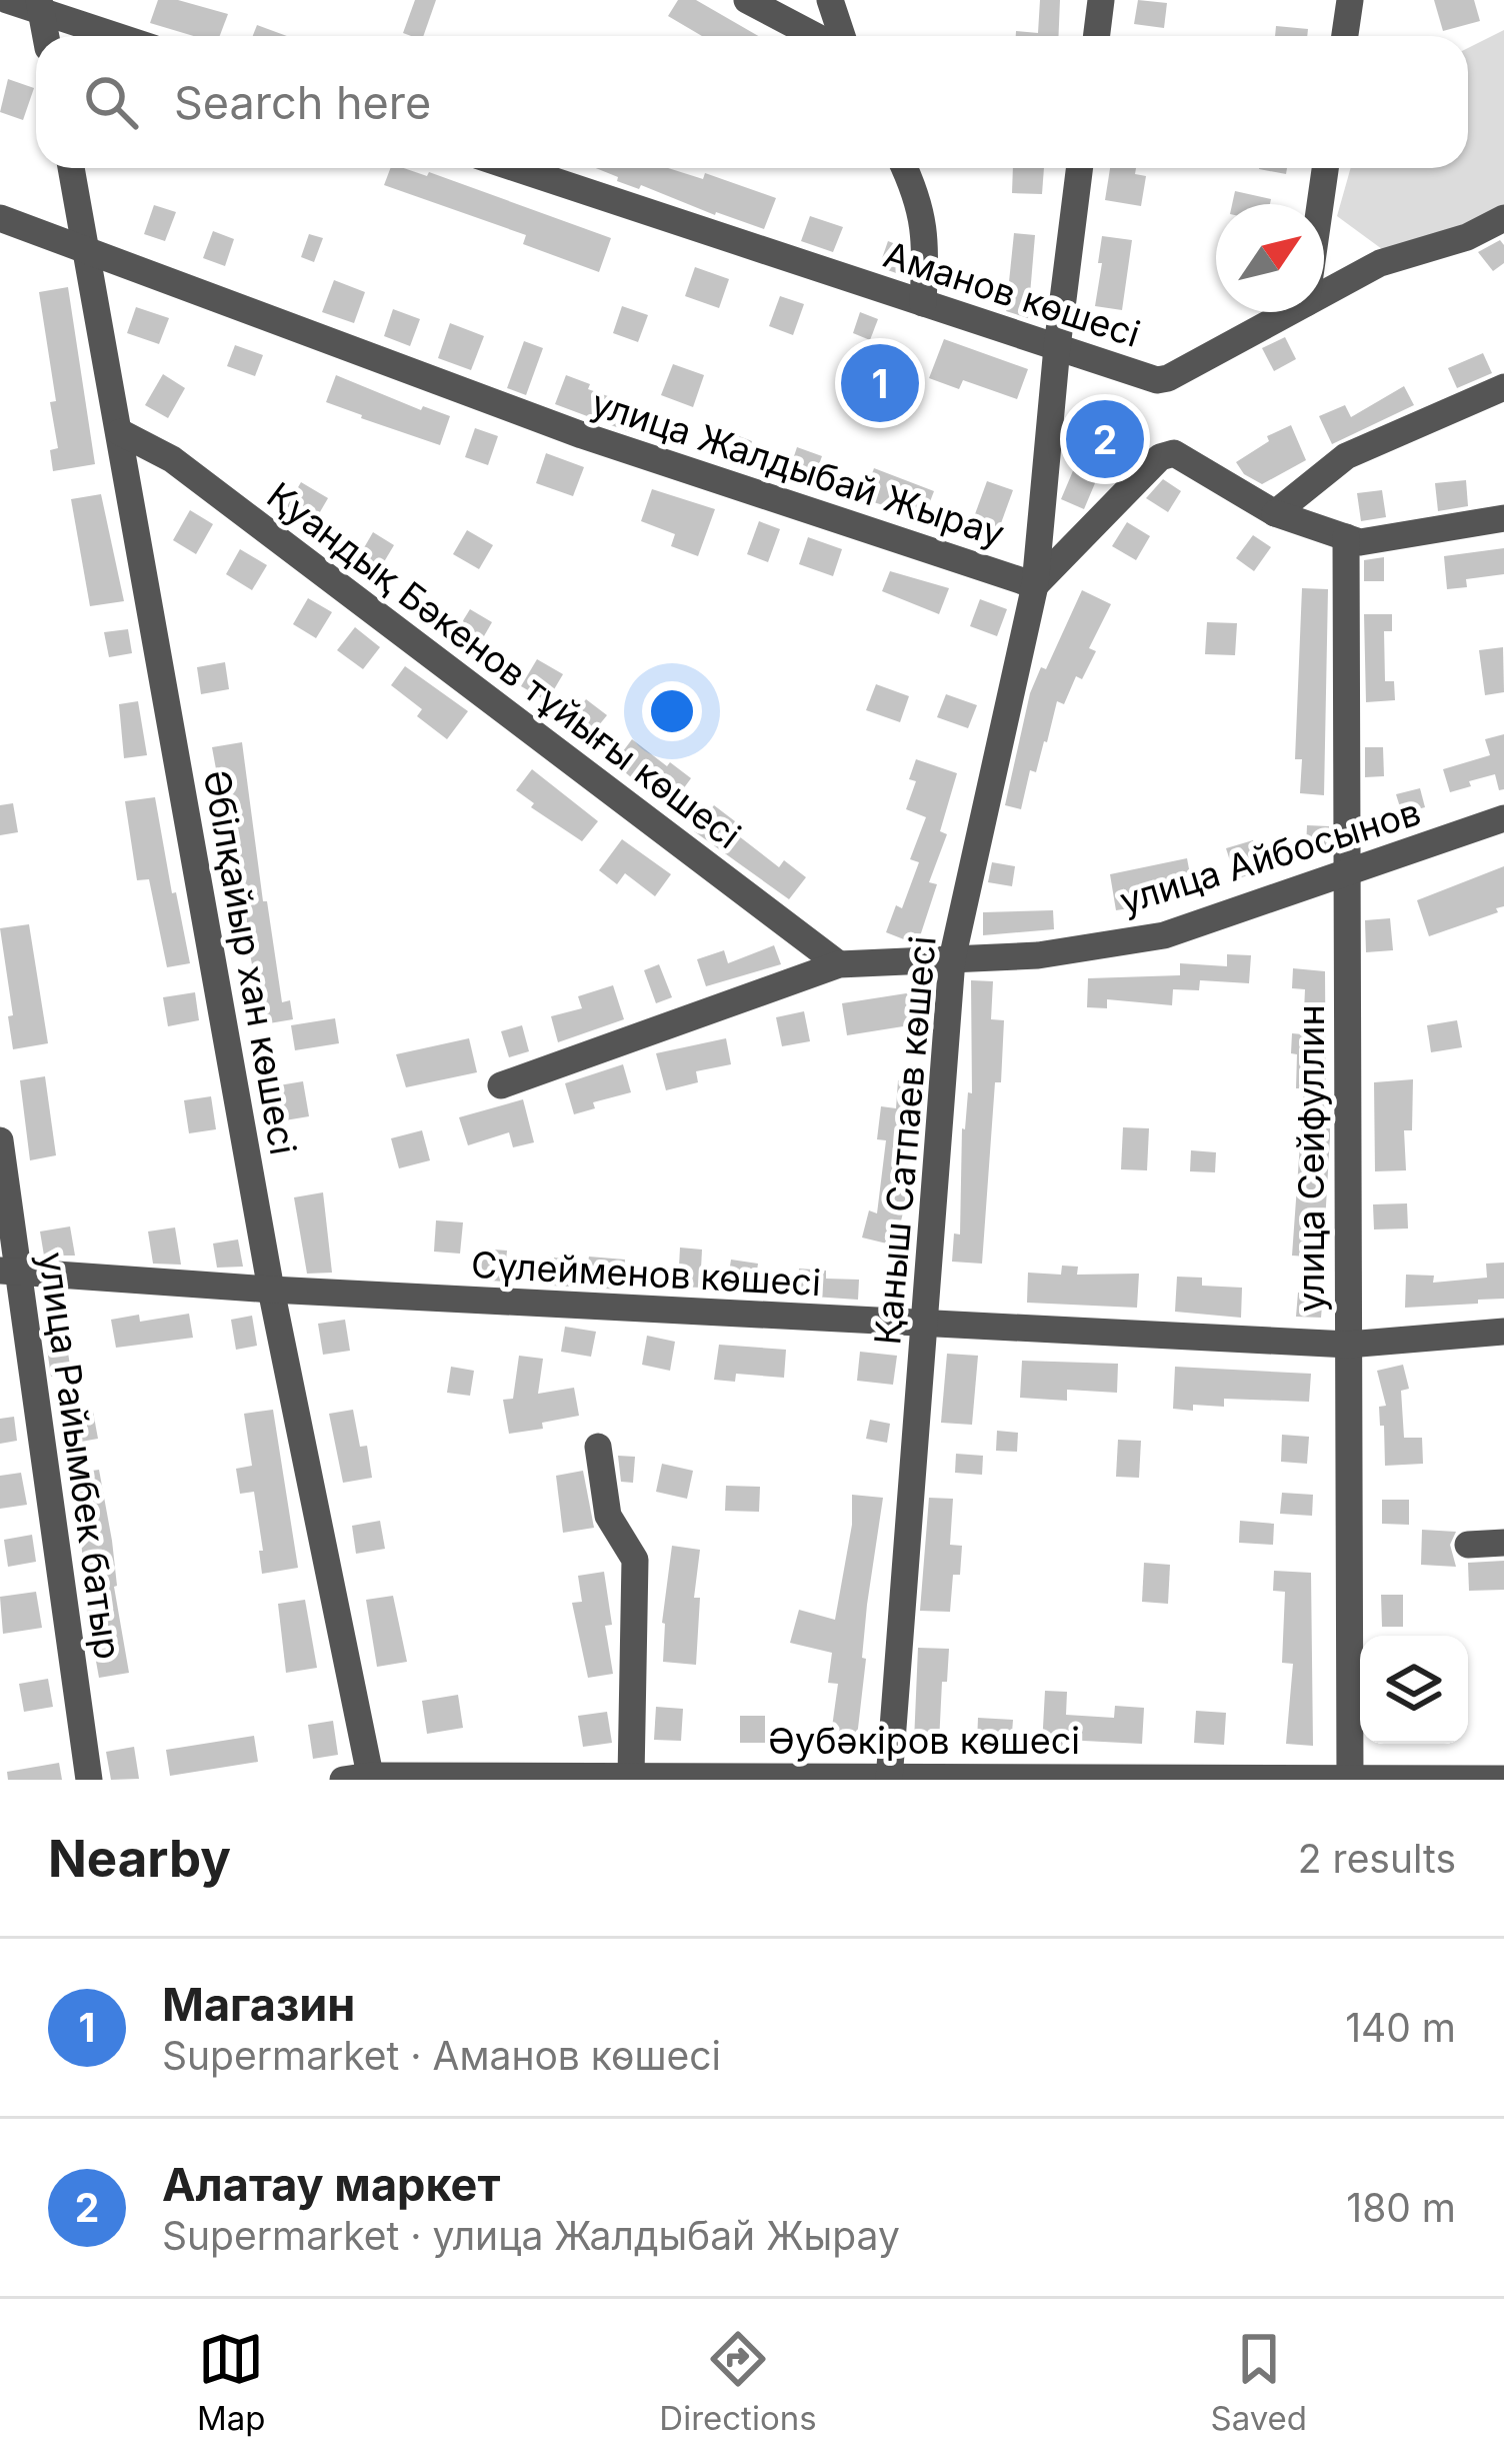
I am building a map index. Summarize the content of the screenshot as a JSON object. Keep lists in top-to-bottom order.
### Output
{
  "streets": {
    "street": [
      "Аманов көшесі",
      "улица Жалдыбай Жырау",
      "Қуандық Бәкенов тұйығы көшесі",
      "улица Айбосынов",
      "Әбілқайыр хан көшесі",
      "Қаныш Сатпаев көшесі",
      "улица Сейфуллин",
      "Сүлейменов көшесі",
      "улица Райымбек батыр",
      "Әубәкіров көшесі"
    ]
  },
  "crossings": [
    ["Аманов көшесі", "Қаныш Сатпаев көшесі"],
    ["улица Жалдыбай Жырау", "Әбілқайыр хан көшесі"],
    ["улица Жалдыбай Жырау", "Қаныш Сатпаев көшесі"],
    ["улица Жалдыбай Жырау", "улица Сейфуллин"],
    ["Қуандық Бәкенов тұйығы көшесі", "улица Айбосынов"],
    ["Қуандық Бәкенов тұйығы көшесі", "Әбілқайыр хан көшесі"],
    ["улица Айбосынов", "Қаныш Сатпаев көшесі"],
    ["улица Айбосынов", "улица Сейфуллин"],
    ["Әбілқайыр хан көшесі", "Сүлейменов көшесі"],
    ["Әбілқайыр хан көшесі", "Әубәкіров көшесі"],
    ["Қаныш Сатпаев көшесі", "Сүлейменов көшесі"],
    ["Қаныш Сатпаев көшесі", "Әубәкіров көшесі"],
    ["улица Сейфуллин", "Сүлейменов көшесі"],
    ["улица Сейфуллин", "Әубәкіров көшесі"],
    ["Сүлейменов көшесі", "улица Райымбек батыр"]
  ],
  "north": "top right",
  "page": {
    "search": "Search here",
    "pins": ["1", "2"],
    "heading": ["Nearby", "2 results"],
    "list": [
      {
        "mark": "1",
        "name": "Магазин",
        "note": "Supermarket · Аманов көшесі",
        "value": "140 m"
      },
      {
        "mark": "2",
        "name": "Алатау маркет",
        "note": "Supermarket · улица Жалдыбай Жырау",
        "value": "180 m"
      }
    ],
    "nav": ["Map", "Directions", "Saved"]
  }
}
